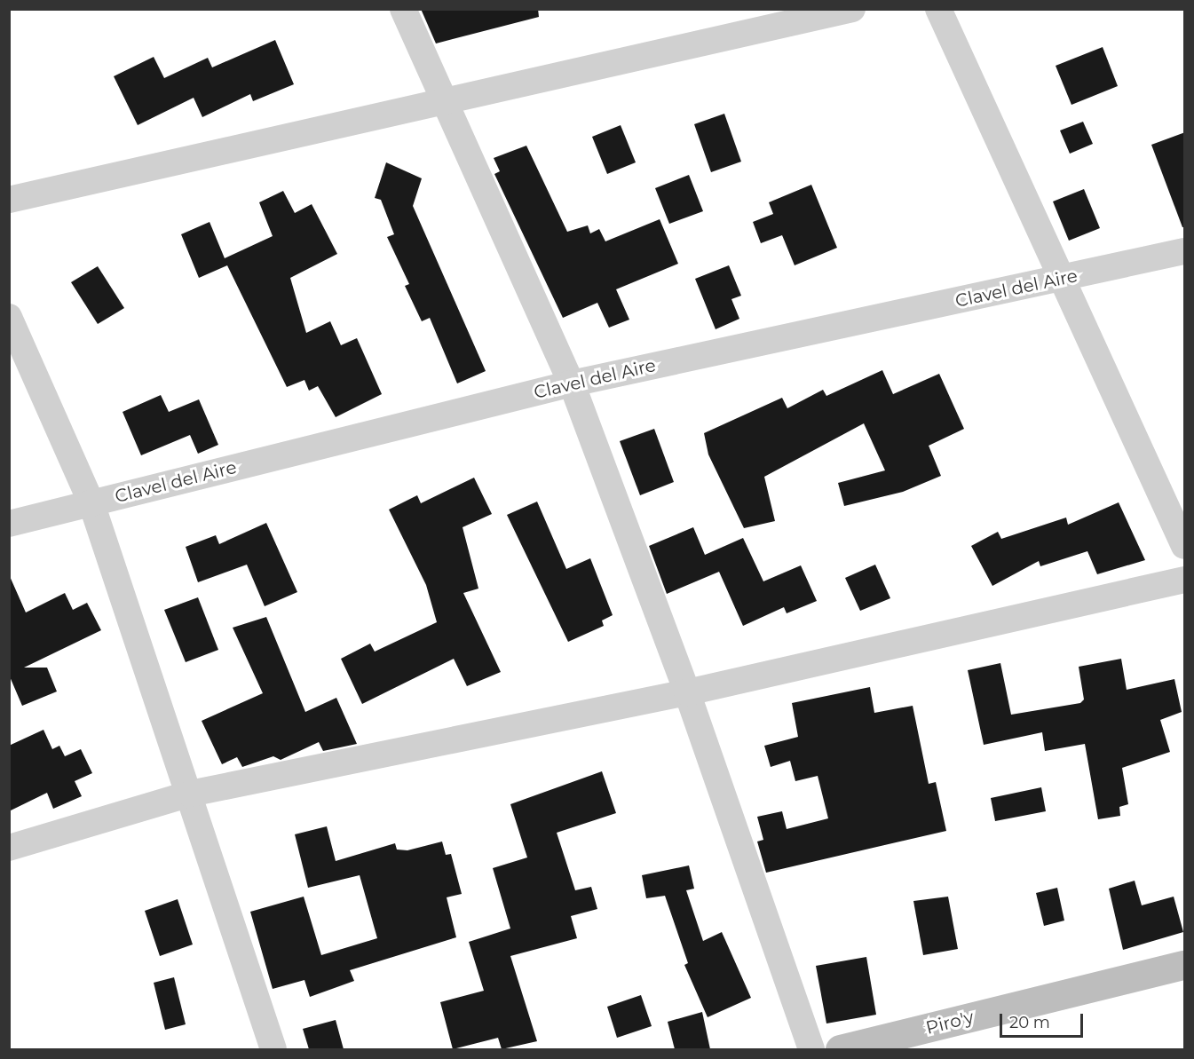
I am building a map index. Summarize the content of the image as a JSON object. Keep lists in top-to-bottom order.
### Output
{
  "streets": {
    "main road": ["Piro'y"],
    "street": ["Clavel del Aire"]
  },
  "scale_bar": "20 m"
}
